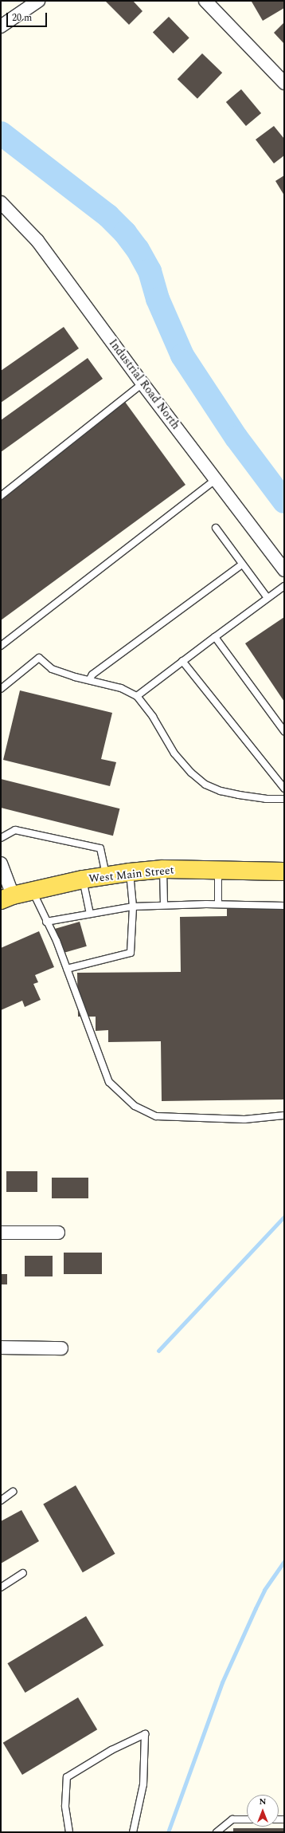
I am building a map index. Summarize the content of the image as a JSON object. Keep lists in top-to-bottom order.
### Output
{
  "streets": {
    "main road": ["West Main Street"],
    "street": ["Industrial Road North"]
  },
  "scale_bar": "20 m",
  "north": "top"
}
